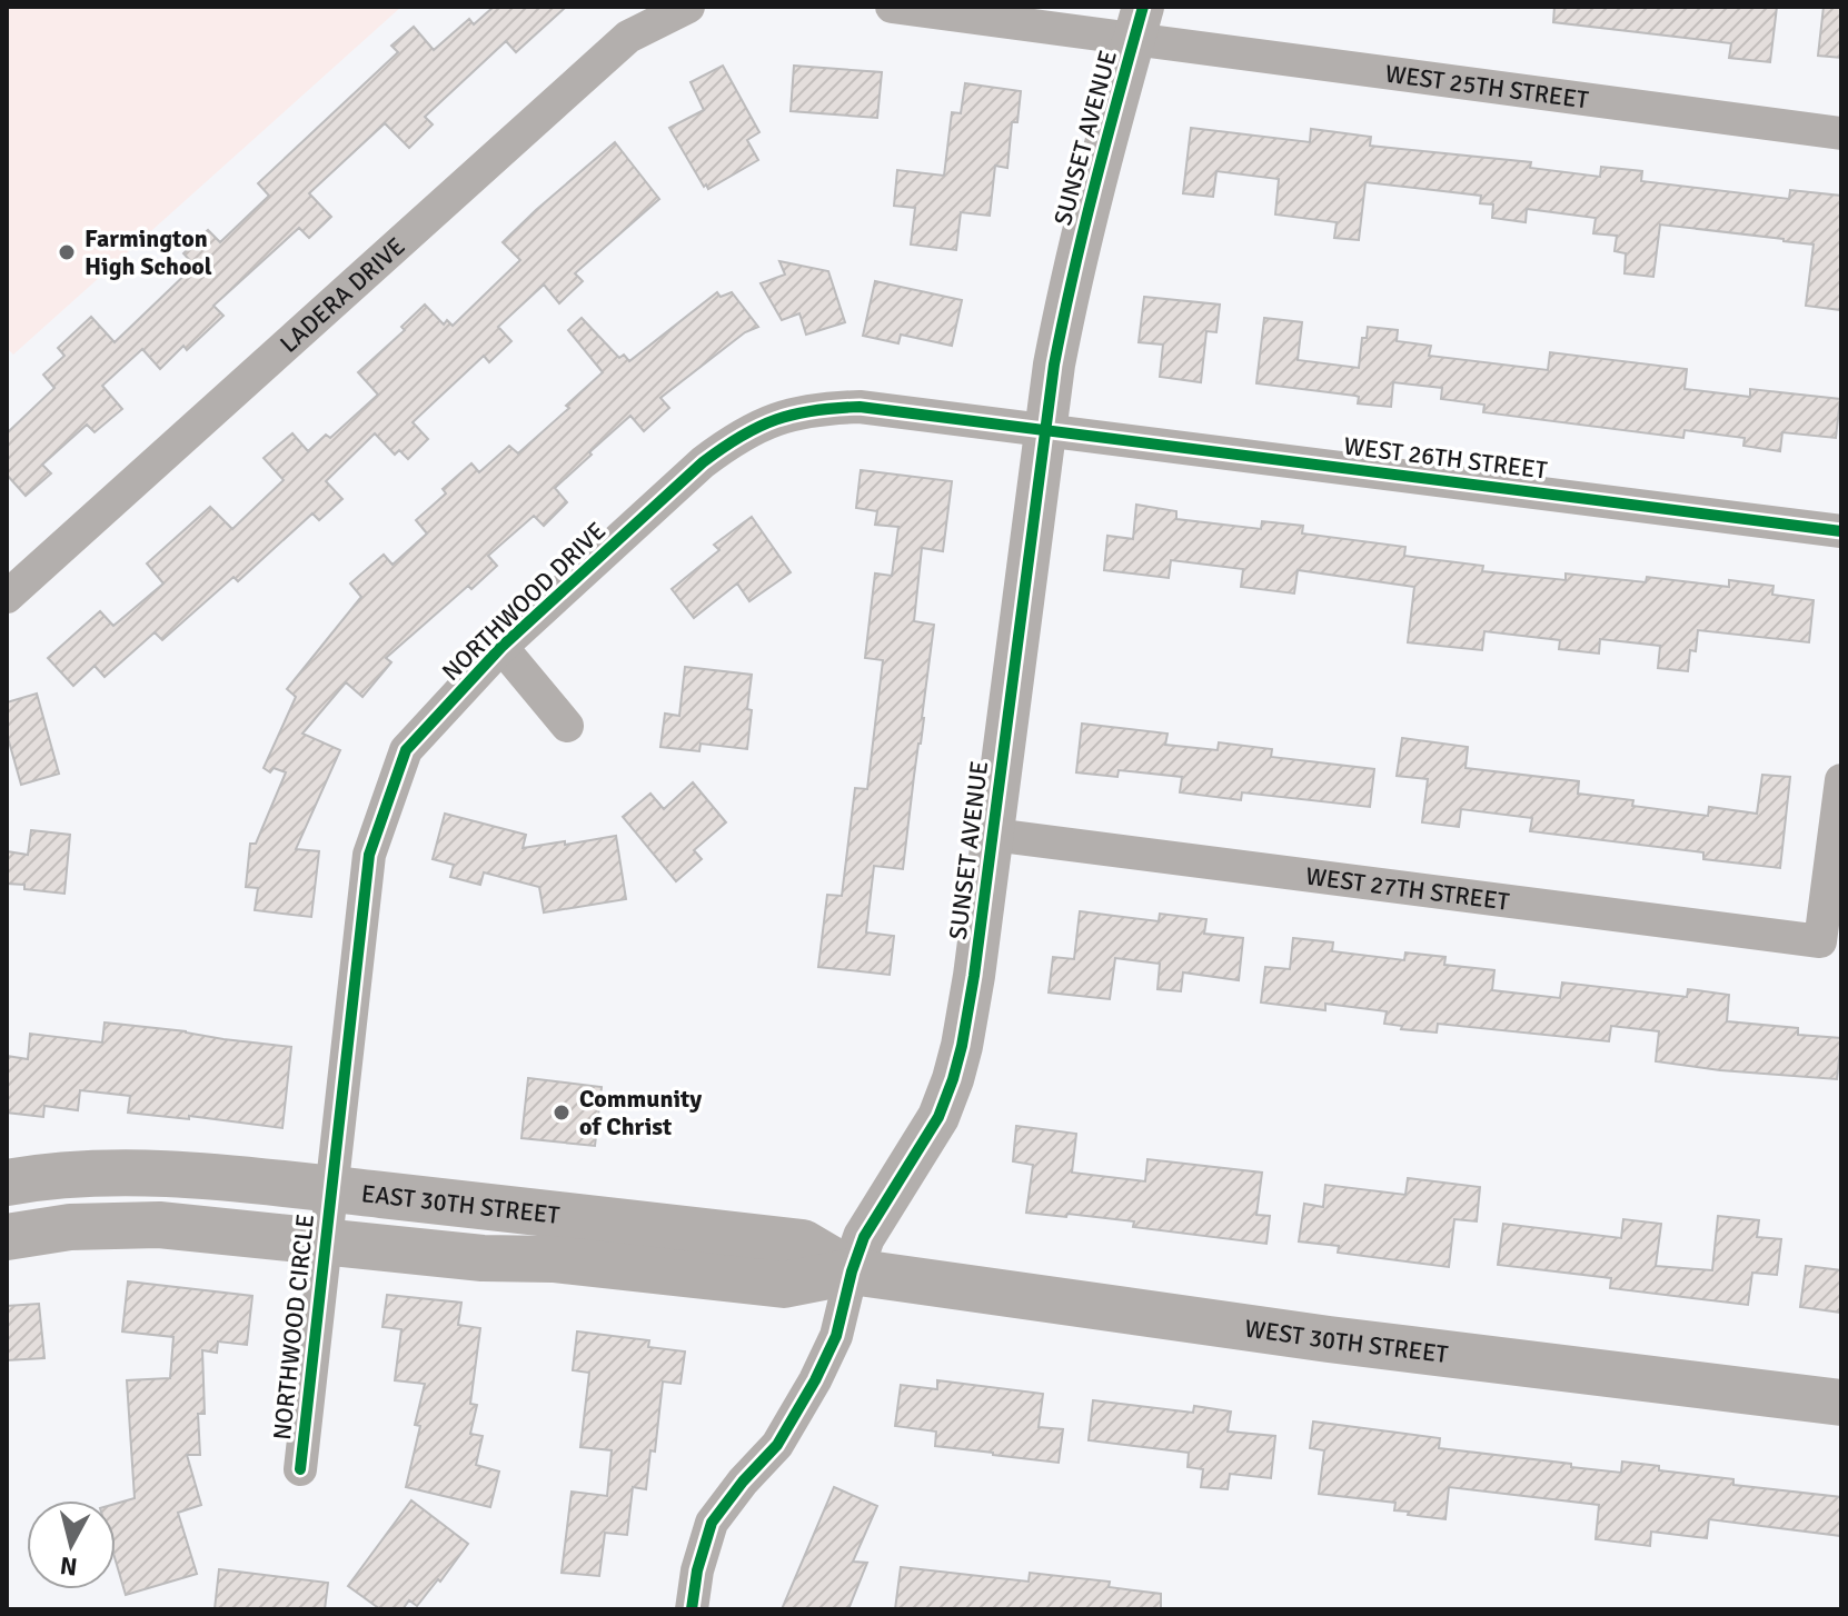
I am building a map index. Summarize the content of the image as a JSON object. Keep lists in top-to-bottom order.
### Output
{
  "streets": {
    "main road": ["EAST 30TH STREET", "WEST 30TH STREET"],
    "street": [
      "WEST 25TH STREET",
      "SUNSET AVENUE",
      "LADERA DRIVE",
      "WEST 26TH STREET",
      "NORTHWOOD DRIVE",
      "WEST 27TH STREET",
      "NORTHWOOD CIRCLE"
    ]
  },
  "crossings": [
    ["WEST 25TH STREET", "SUNSET AVENUE"],
    ["SUNSET AVENUE", "WEST 26TH STREET"],
    ["SUNSET AVENUE", "NORTHWOOD DRIVE"],
    ["SUNSET AVENUE", "WEST 27TH STREET"],
    ["SUNSET AVENUE", "EAST 30TH STREET"],
    ["SUNSET AVENUE", "WEST 30TH STREET"],
    ["WEST 26TH STREET", "NORTHWOOD DRIVE"],
    ["NORTHWOOD DRIVE", "EAST 30TH STREET"],
    ["NORTHWOOD DRIVE", "NORTHWOOD CIRCLE"],
    ["EAST 30TH STREET", "NORTHWOOD CIRCLE"],
    ["EAST 30TH STREET", "WEST 30TH STREET"]
  ],
  "places": ["Farmington High School", "Community of Christ"],
  "north": "bottom"
}
